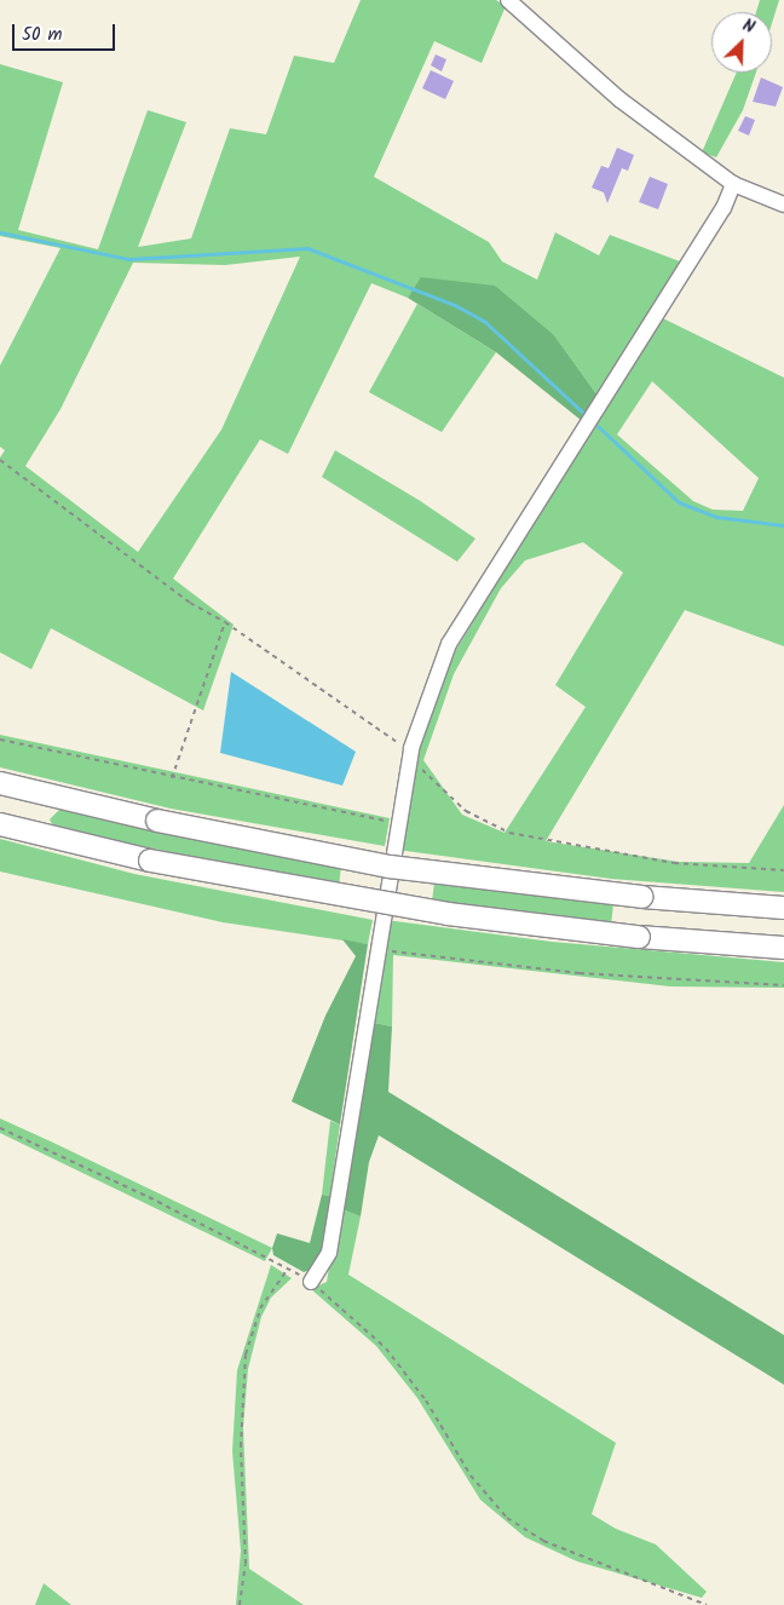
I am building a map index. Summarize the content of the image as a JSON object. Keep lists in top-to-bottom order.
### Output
{
  "scale_bar": "50 m",
  "north": "top right"
}
